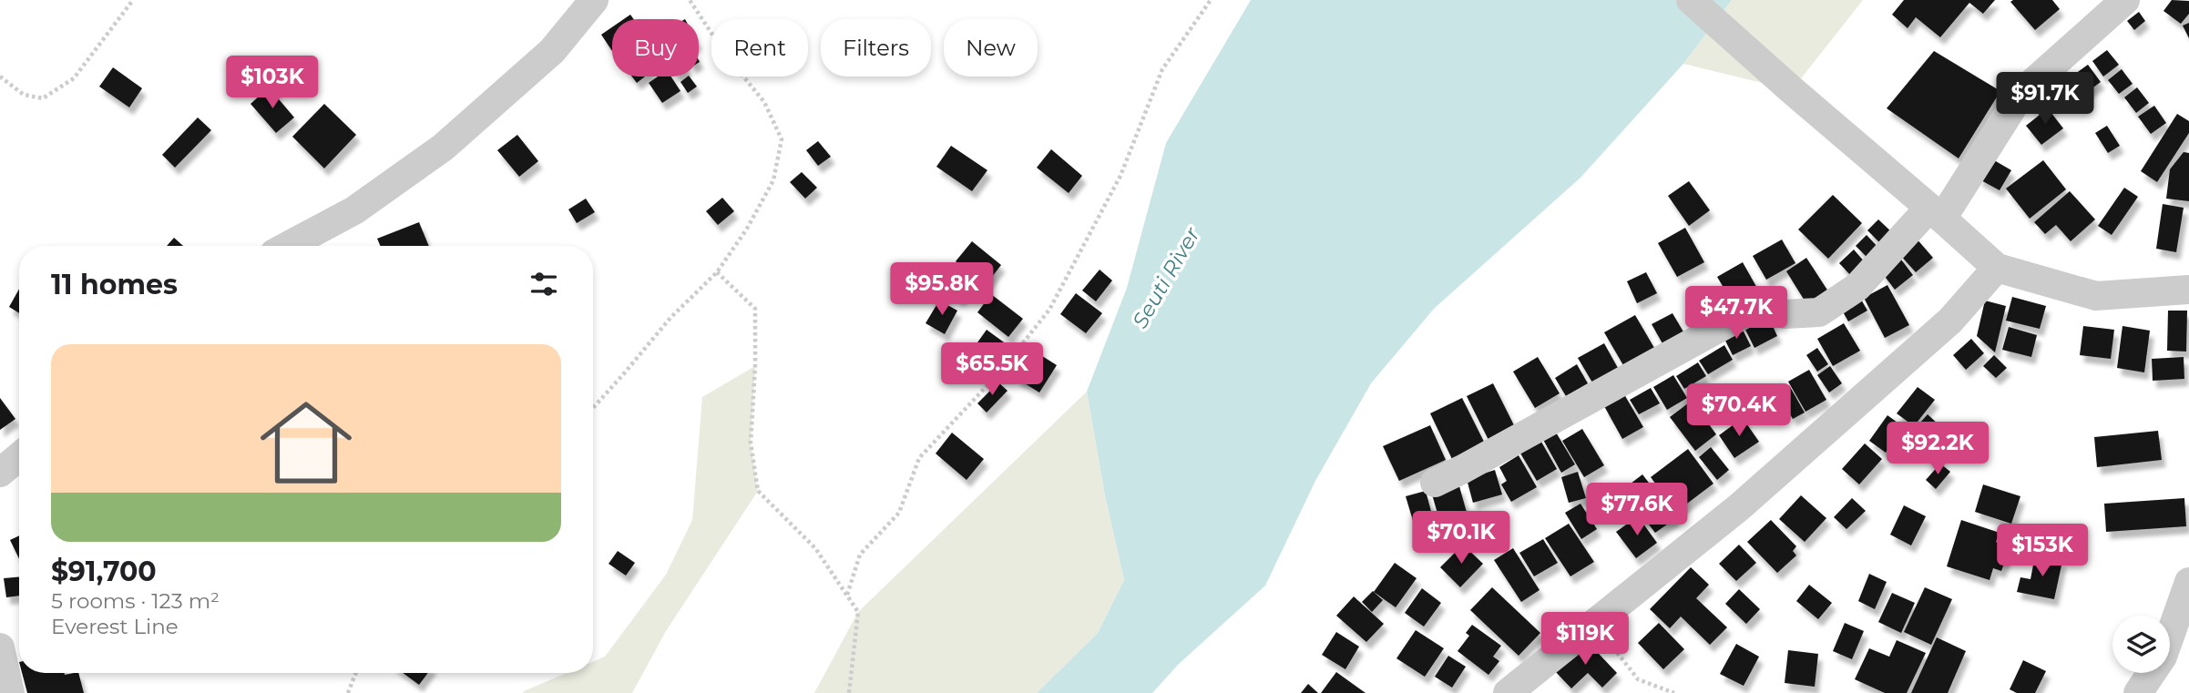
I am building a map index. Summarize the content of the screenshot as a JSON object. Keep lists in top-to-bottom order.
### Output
{
  "water": ["Seuti River"],
  "page": {
    "chip": [
      "Buy",
      "Rent",
      "Filters",
      "New"
    ],
    "price": [
      "$103K",
      "$91.7K",
      "$95.8K",
      "$47.7K",
      "$65.5K",
      "$70.4K",
      "$92.2K",
      "$77.6K",
      "$70.1K",
      "$153K",
      "$119K"
    ],
    "heading": "11 homes",
    "list": [
      {
        "name": "$91,700",
        "note": "5 rooms · 123 m² · Everest Line"
      }
    ]
  }
}
